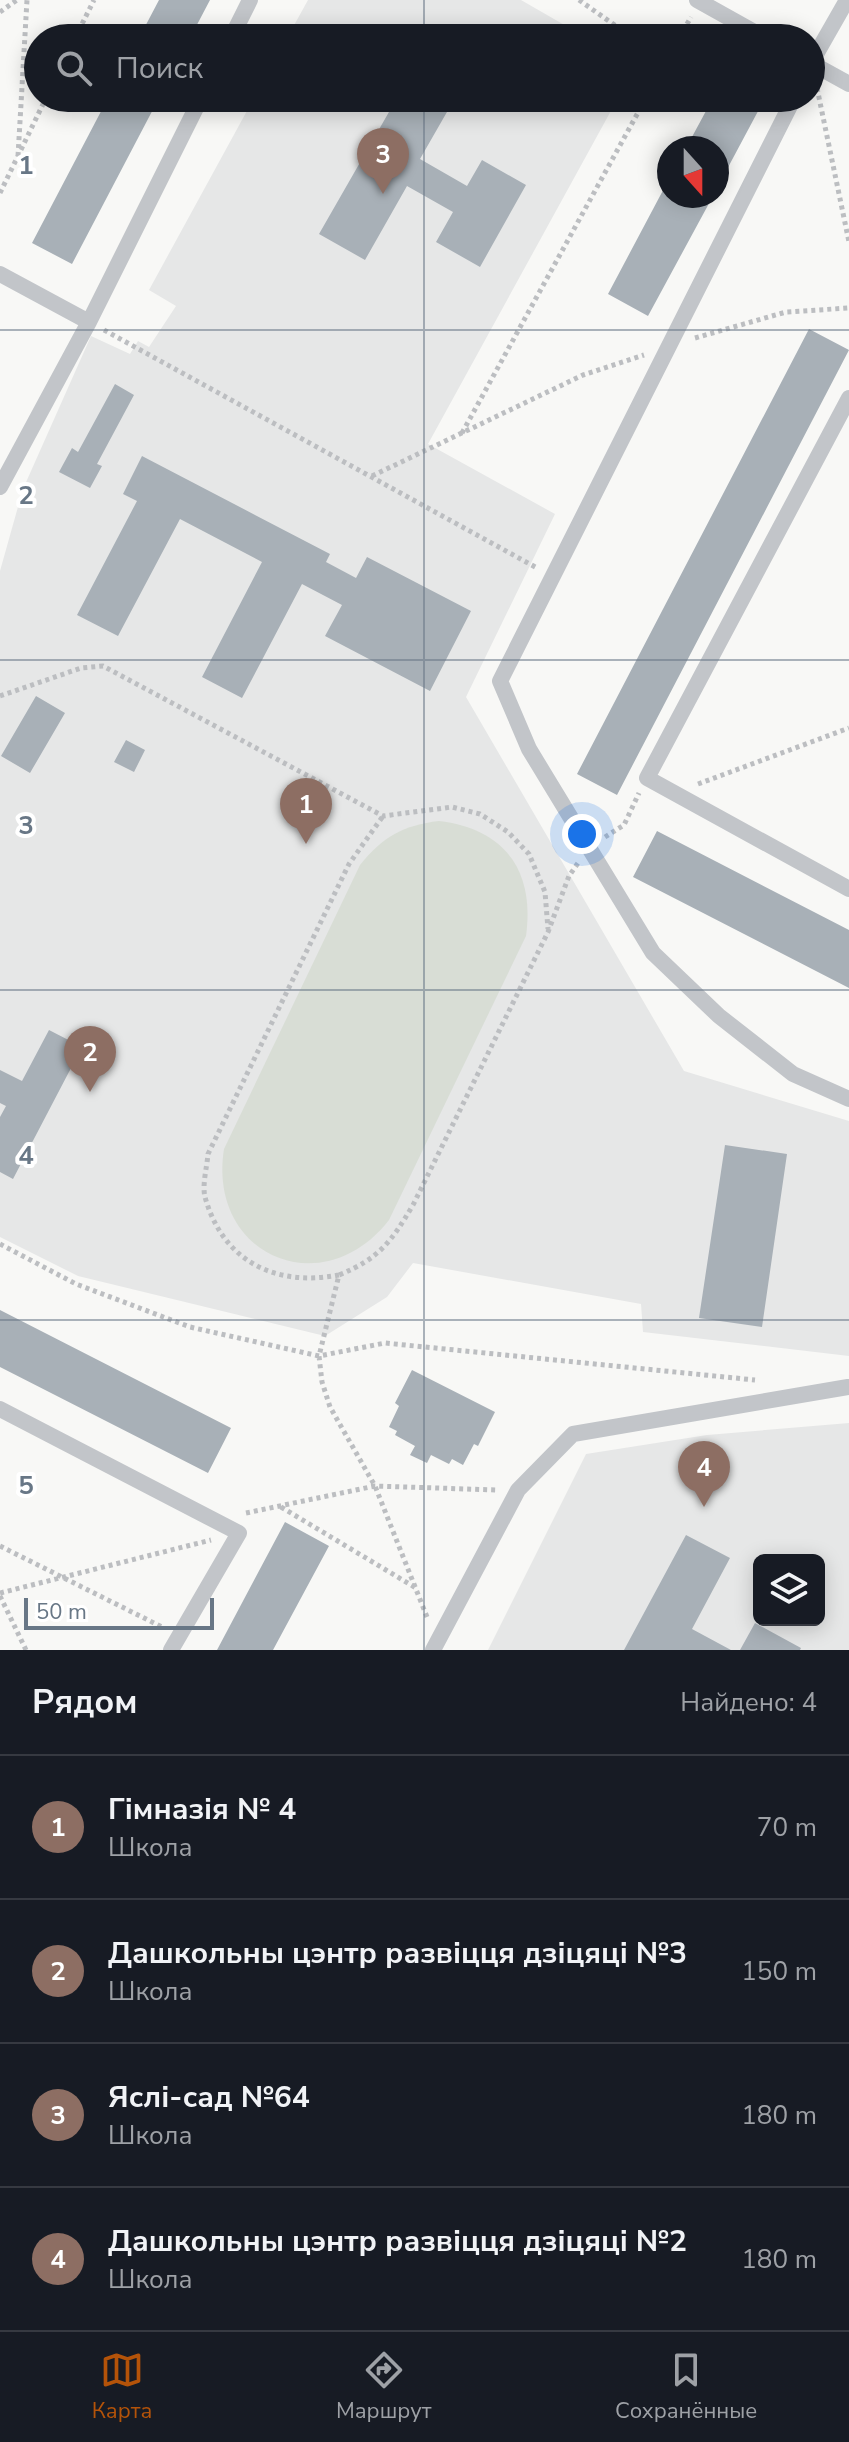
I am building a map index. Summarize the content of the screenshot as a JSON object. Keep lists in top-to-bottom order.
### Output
{
  "scale_bar": "50 m",
  "north": "bottom",
  "page": {
    "search": "Поиск",
    "pins": [
      "3",
      "1",
      "2",
      "4"
    ],
    "scale": "50 m",
    "heading": ["Рядом", "Найдено: 4"],
    "list": [
      {
        "mark": "1",
        "name": "Гімназія № 4",
        "note": "Школа",
        "value": "70 m"
      },
      {
        "mark": "2",
        "name": "Дашкольны цэнтр развіцця дзіцяці №3",
        "note": "Школа",
        "value": "150 m"
      },
      {
        "mark": "3",
        "name": "Яслі-сад №64",
        "note": "Школа",
        "value": "180 m"
      },
      {
        "mark": "4",
        "name": "Дашкольны цэнтр развіцця дзіцяці №2",
        "note": "Школа",
        "value": "180 m"
      }
    ],
    "nav": ["Карта", "Маршрут", "Сохранённые"]
  },
  "grid": {
    "rows": [
      "1",
      "2",
      "3",
      "4",
      "5"
    ]
  }
}
